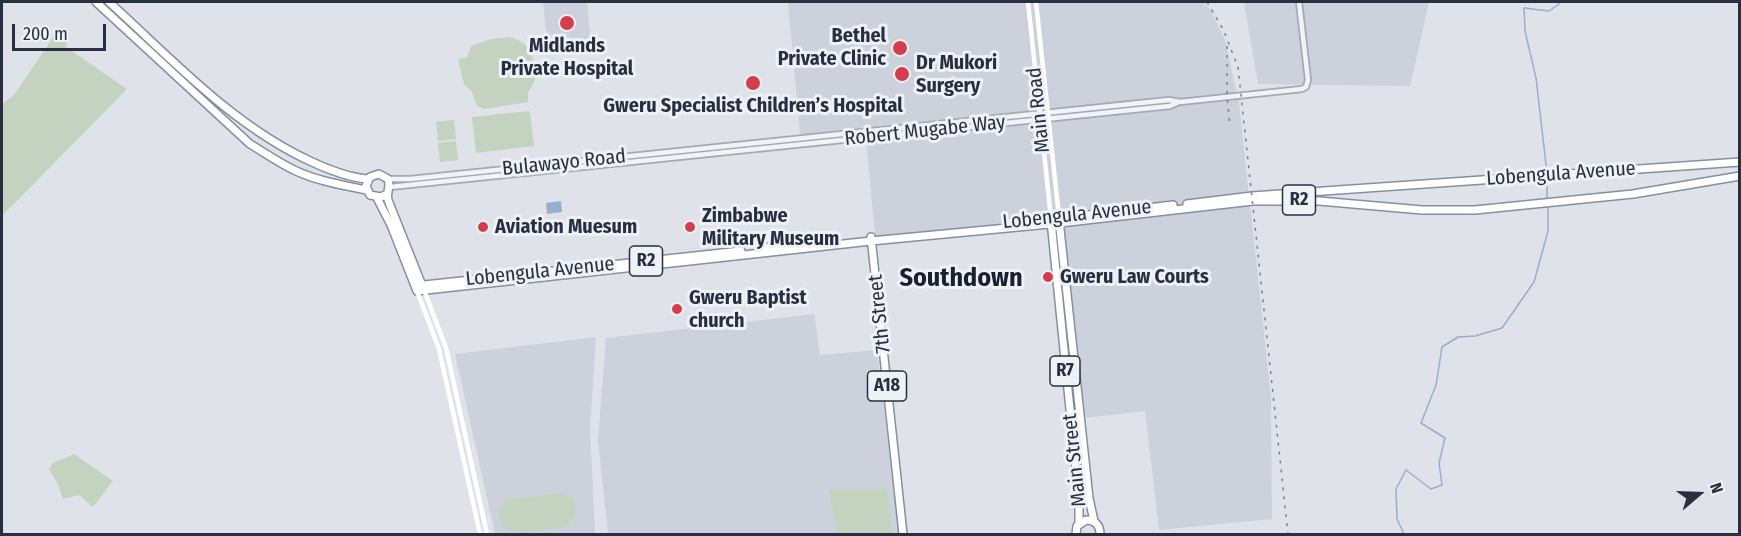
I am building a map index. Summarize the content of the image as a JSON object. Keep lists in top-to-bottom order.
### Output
{
  "streets": {
    "highway": [
      "Lobengula Avenue",
      "R2",
      "7th Street",
      "R7",
      "A18",
      "Main Street"
    ],
    "main road": ["Main Road"],
    "street": ["Robert Mugabe Way", "Bulawayo Road"]
  },
  "crossings": [
    ["Main Road", "Robert Mugabe Way"],
    ["Main Road", "Lobengula Avenue"],
    ["Main Road", "Main Street"],
    ["Robert Mugabe Way", "Bulawayo Road"],
    ["Lobengula Avenue", "7th Street"],
    ["Lobengula Avenue", "Main Street"]
  ],
  "districts": ["Southdown"],
  "places": [
    "Midlands Private Hospital",
    "Bethel Private Clinic",
    "Dr Mukori Surgery",
    "Gweru Specialist Children’s Hospital",
    "Aviation Muesum",
    "Zimbabwe Military Museum",
    "Gweru Law Courts",
    "Gweru Baptist church"
  ],
  "scale_bar": "200 m",
  "north": "right"
}
